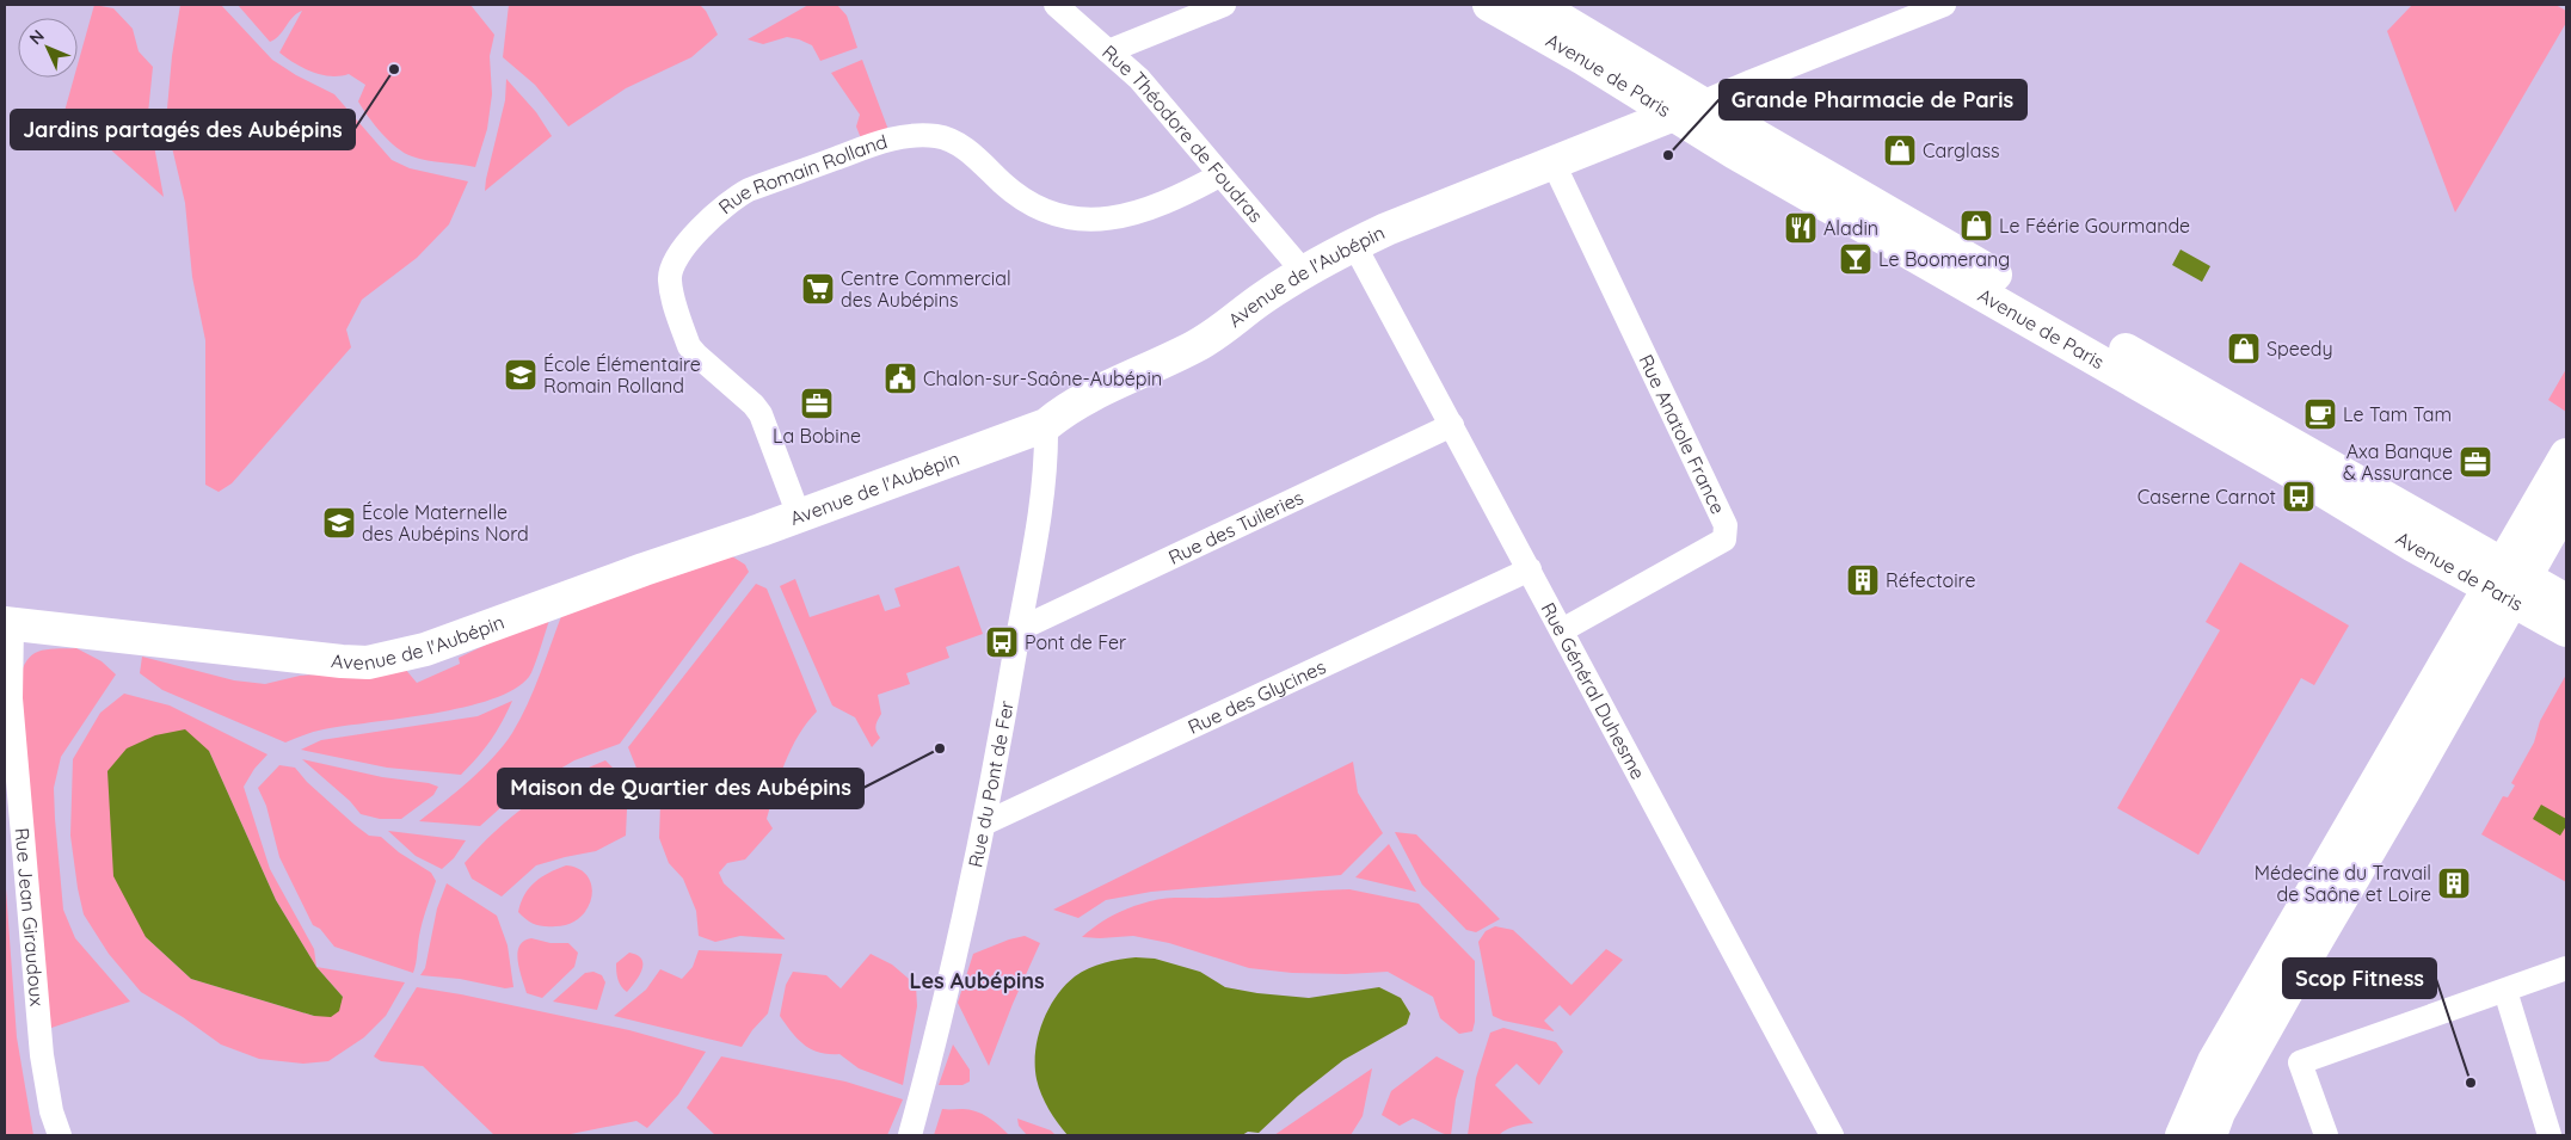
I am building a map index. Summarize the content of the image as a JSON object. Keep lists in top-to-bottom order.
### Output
{
  "streets": {
    "main road": ["Avenue de Paris", "Avenue de l'Aubépin"],
    "street": [
      "Rue Théodore de Foudras",
      "Rue Romain Rolland",
      "Rue Anatole France",
      "Rue des Tuileries",
      "Rue Général Duhesme",
      "Rue des Glycines",
      "Rue du Pont de Fer",
      "Rue Jean Giraudoux"
    ]
  },
  "crossings": [
    ["Avenue de Paris", "Avenue de l'Aubépin"],
    ["Rue Théodore de Foudras", "Rue Romain Rolland"],
    ["Rue Théodore de Foudras", "Avenue de l'Aubépin"],
    ["Rue Romain Rolland", "Avenue de l'Aubépin"],
    ["Avenue de l'Aubépin", "Rue Anatole France"],
    ["Avenue de l'Aubépin", "Rue Général Duhesme"],
    ["Avenue de l'Aubépin", "Rue du Pont de Fer"],
    ["Avenue de l'Aubépin", "Rue Jean Giraudoux"],
    ["Rue Anatole France", "Rue Général Duhesme"],
    ["Rue des Tuileries", "Rue Général Duhesme"],
    ["Rue des Tuileries", "Rue du Pont de Fer"],
    ["Rue Général Duhesme", "Rue des Glycines"],
    ["Rue des Glycines", "Rue du Pont de Fer"]
  ],
  "districts": ["Les Aubépins"],
  "places": {
    "other": [
      "Jardins partagés des Aubépins",
      "Grande Pharmacie de Paris",
      "Maison de Quartier des Aubépins",
      "Scop Fitness"
    ],
    "shop": ["Carglass", "Le Féérie Gourmande", "Speedy"],
    "restaurant": ["Aladin"],
    "bar": ["Le Boomerang"],
    "supermarket": ["Centre Commercial des Aubépins"],
    "school or university": ["École Élémentaire Romain Rolland", "École Maternelle des Aubépins Nord"],
    "public building": ["Chalon-sur-Saône-Aubépin"],
    "office": ["La Bobine", "Axa Banque & Assurance"],
    "cafe": ["Le Tam Tam"],
    "bus stop": ["Caserne Carnot", "Pont de Fer"],
    "building": ["Réfectoire", "Médecine du Travail de Saône et Loire"]
  },
  "north": "top left"
}
